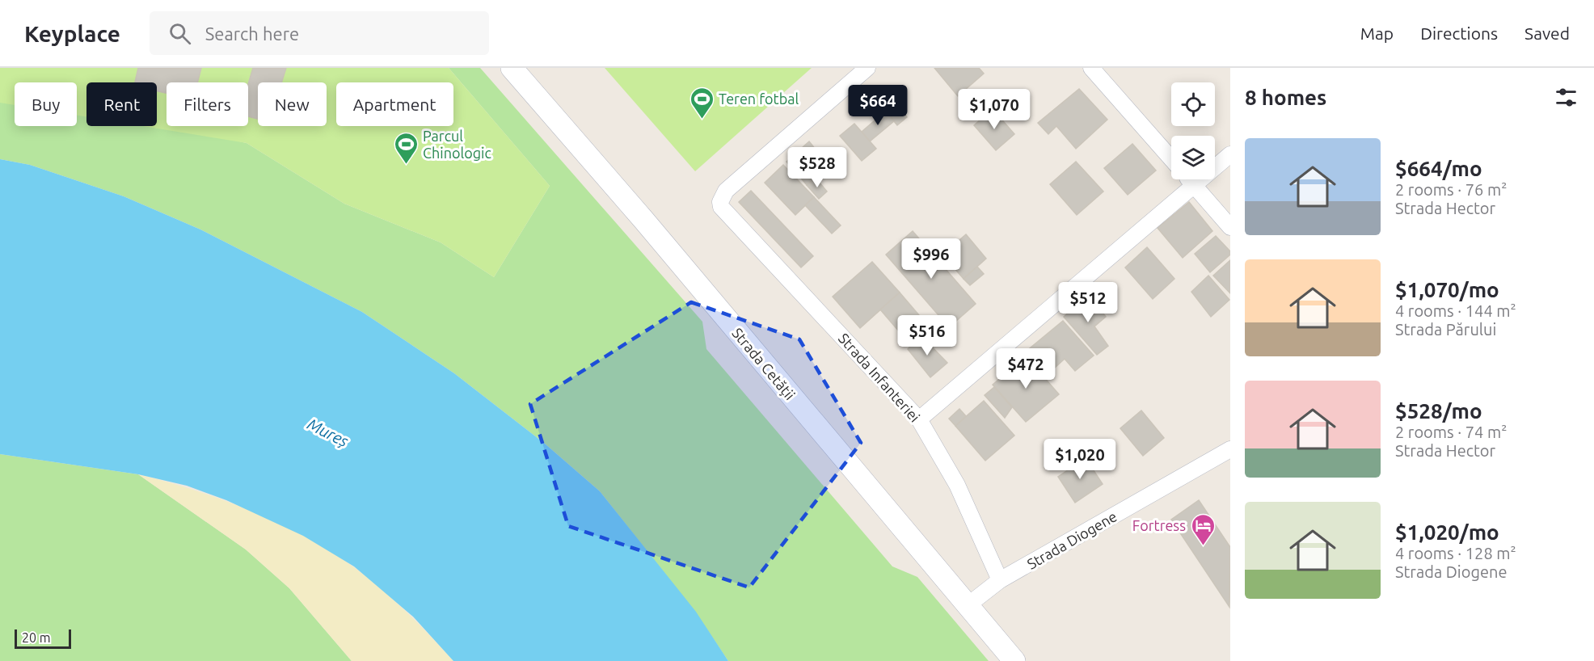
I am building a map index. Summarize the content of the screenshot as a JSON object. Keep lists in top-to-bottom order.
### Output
{
  "streets": {
    "street": ["Strada Cetății", "Strada Infanteriei", "Strada Diogene"]
  },
  "crossings": [
    ["Strada Cetății", "Strada Diogene"],
    ["Strada Infanteriei", "Strada Diogene"]
  ],
  "water": ["Mureș"],
  "places": {
    "sports": ["Teren fotbal", "Parcul Chinologic"],
    "hotel": ["Fortress"]
  },
  "scale_bar": "20 m",
  "page": {
    "header": "Keyplace",
    "search": "Search here",
    "nav": ["Map", "Directions", "Saved"],
    "heading": "8 homes",
    "chip": [
      "Buy",
      "Rent",
      "Filters",
      "New",
      "Apartment"
    ],
    "price": [
      "$664",
      "$1,070",
      "$528",
      "$996",
      "$512",
      "$516",
      "$472",
      "$1,020"
    ],
    "list": [
      {
        "name": "$664/mo",
        "note": "2 rooms · 76 m² · Strada Hector"
      },
      {
        "name": "$1,070/mo",
        "note": "4 rooms · 144 m² · Strada Părului"
      },
      {
        "name": "$528/mo",
        "note": "2 rooms · 74 m² · Strada Hector"
      },
      {
        "name": "$1,020/mo",
        "note": "4 rooms · 128 m² · Strada Diogene"
      }
    ],
    "scale": "20 m"
  }
}
